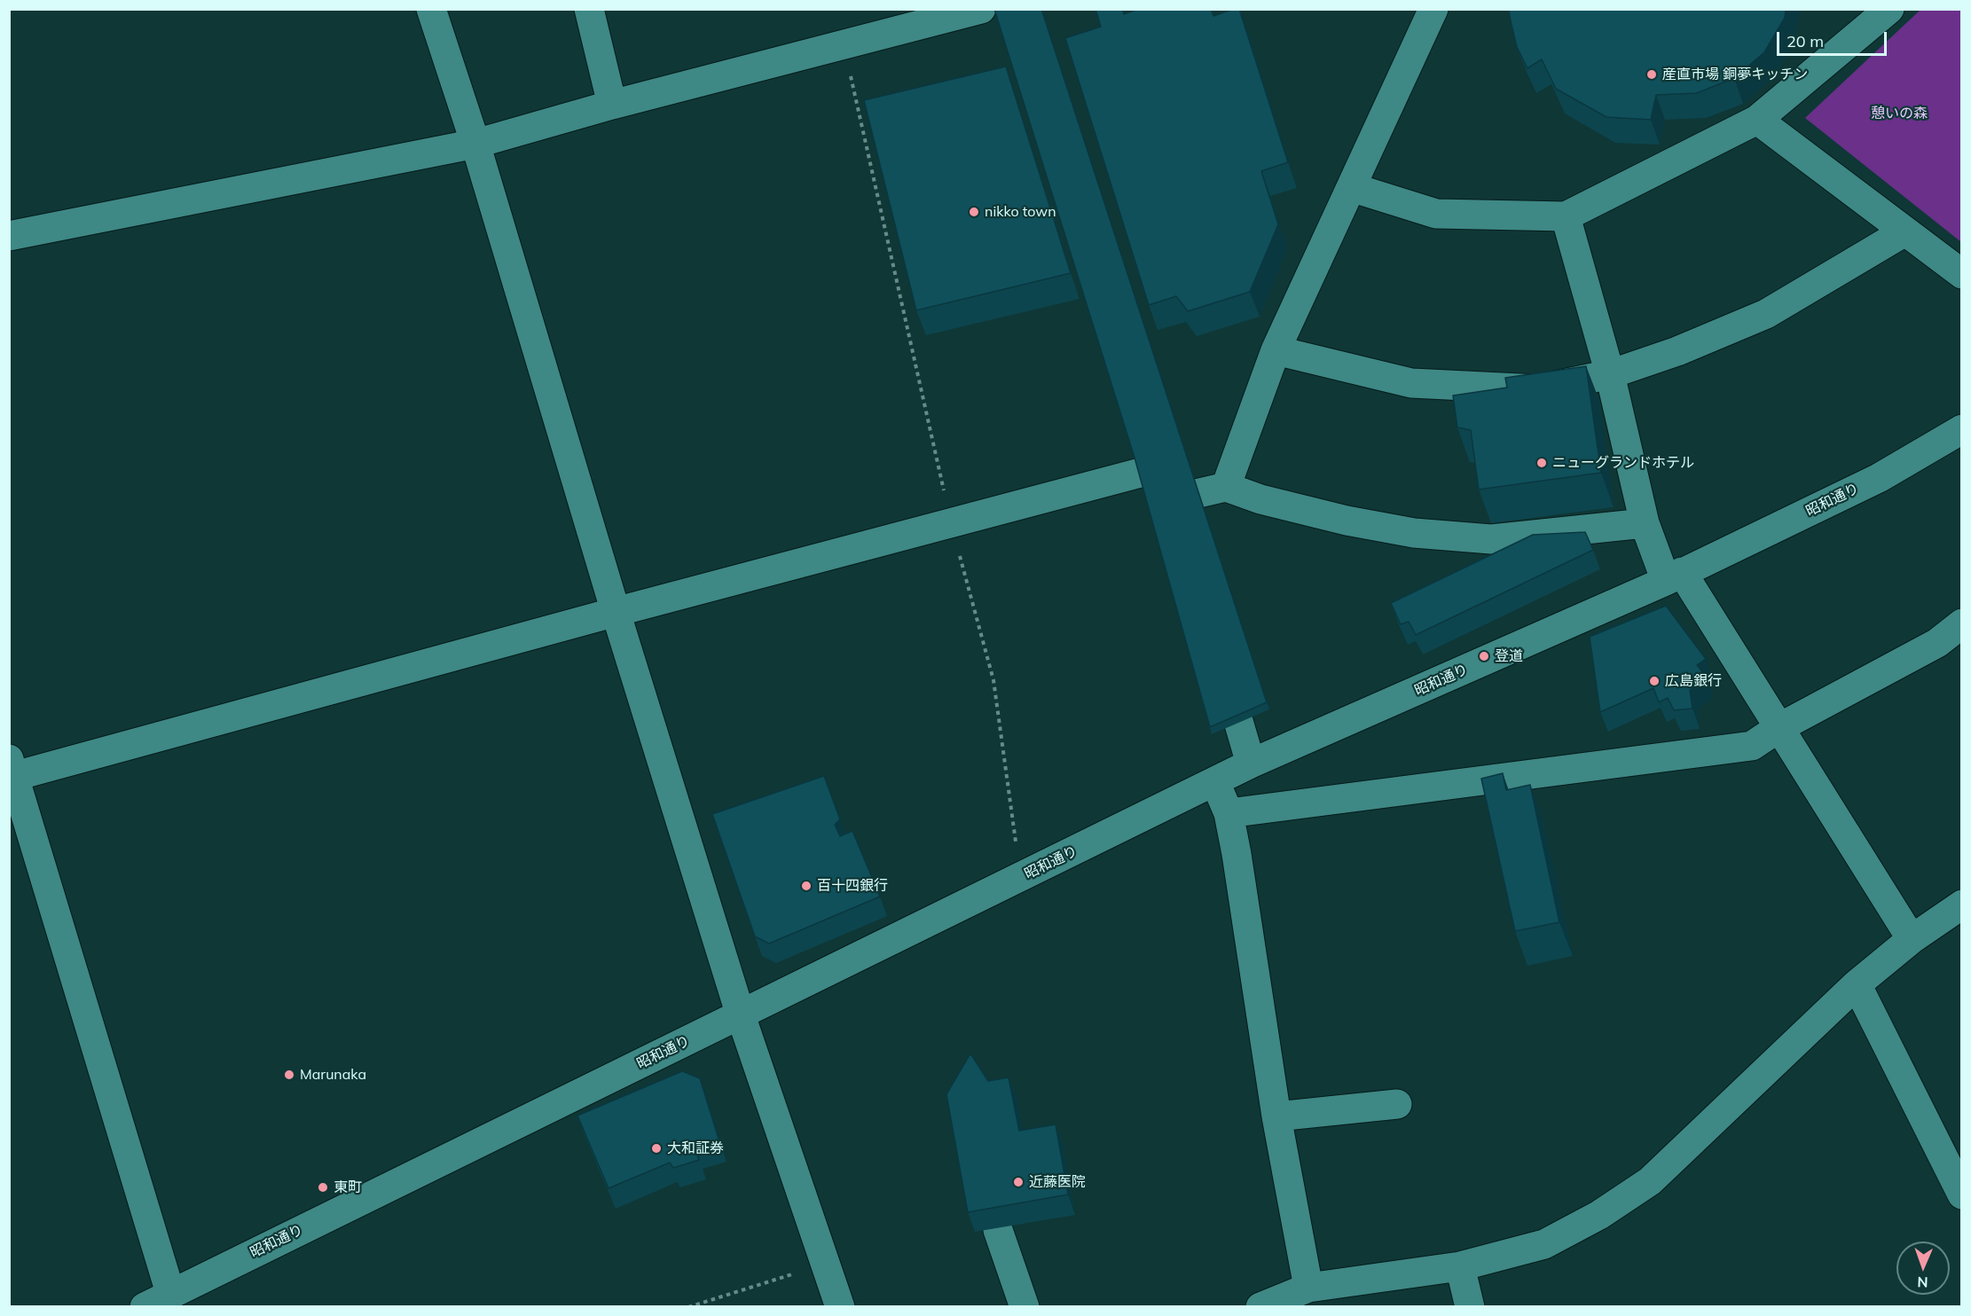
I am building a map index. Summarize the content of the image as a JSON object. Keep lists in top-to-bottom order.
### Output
{
  "streets": {
    "street": ["昭和通り"]
  },
  "parks": ["憩いの森"],
  "places": [
    "産直市場 銅夢キッチン",
    "nikko town",
    "ニューグランドホテル",
    "登道",
    "広島銀行",
    "百十四銀行",
    "Marunaka",
    "大和証券",
    "近藤医院",
    "東町"
  ],
  "scale_bar": "20 m",
  "north": "bottom"
}
